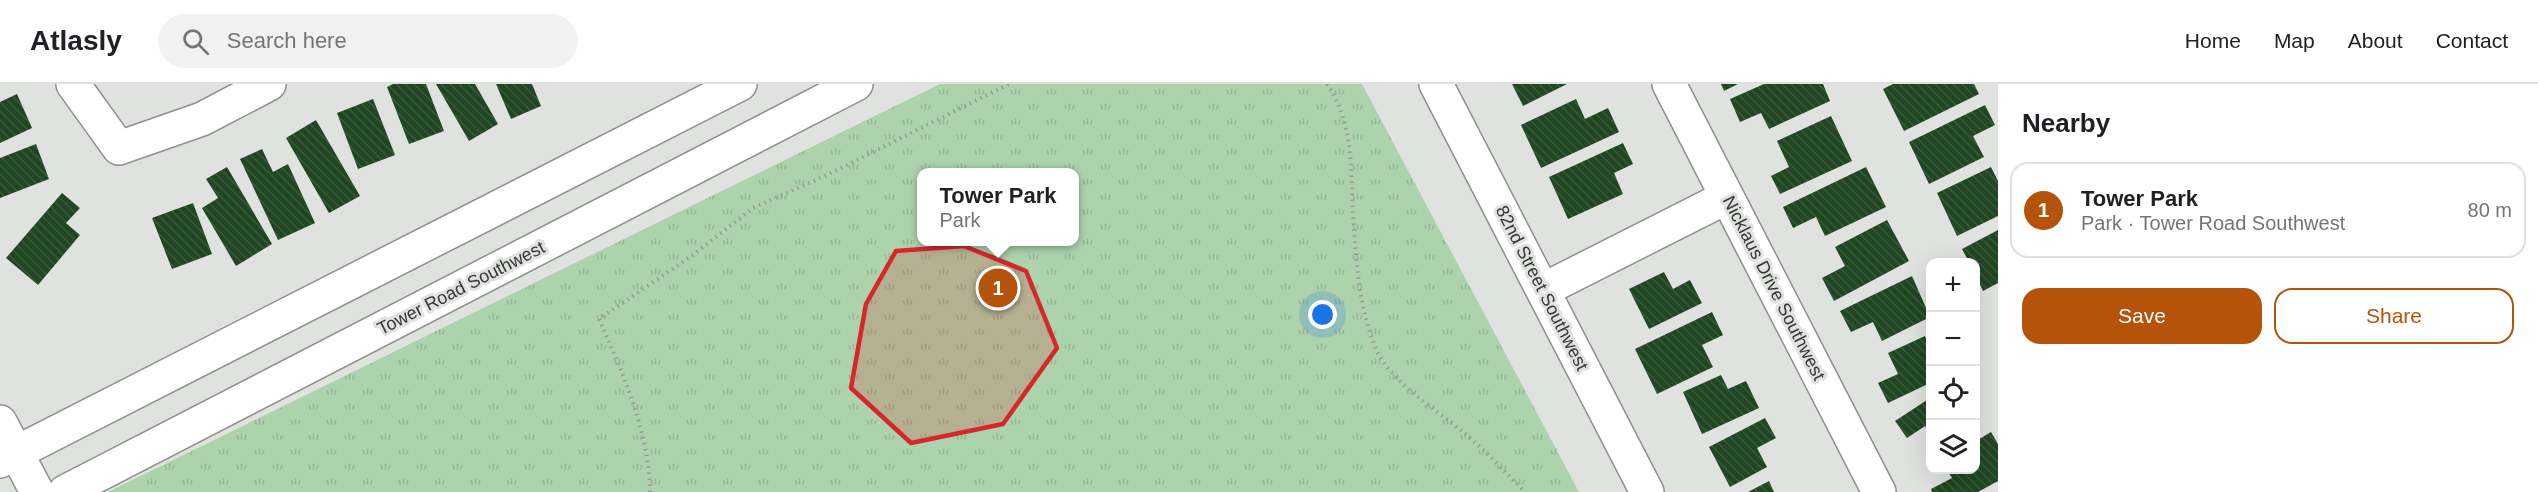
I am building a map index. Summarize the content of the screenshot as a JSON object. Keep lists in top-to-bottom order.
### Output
{
  "streets": {
    "street": ["Tower Road Southwest", "82nd Street Southwest", "Nicklaus Drive Southwest"]
  },
  "page": {
    "header": "Atlasly",
    "search": "Search here",
    "nav": [
      "Home",
      "Map",
      "About",
      "Contact"
    ],
    "heading": "Nearby",
    "list": [
      {
        "mark": "1",
        "name": "Tower Park",
        "note": "Park · Tower Road Southwest",
        "value": "80 m"
      }
    ],
    "popup": ["Tower Park", "Park"],
    "map_buttons": ["+", "−"],
    "pins": "1",
    "buttons": ["Save", "Share"]
  }
}
